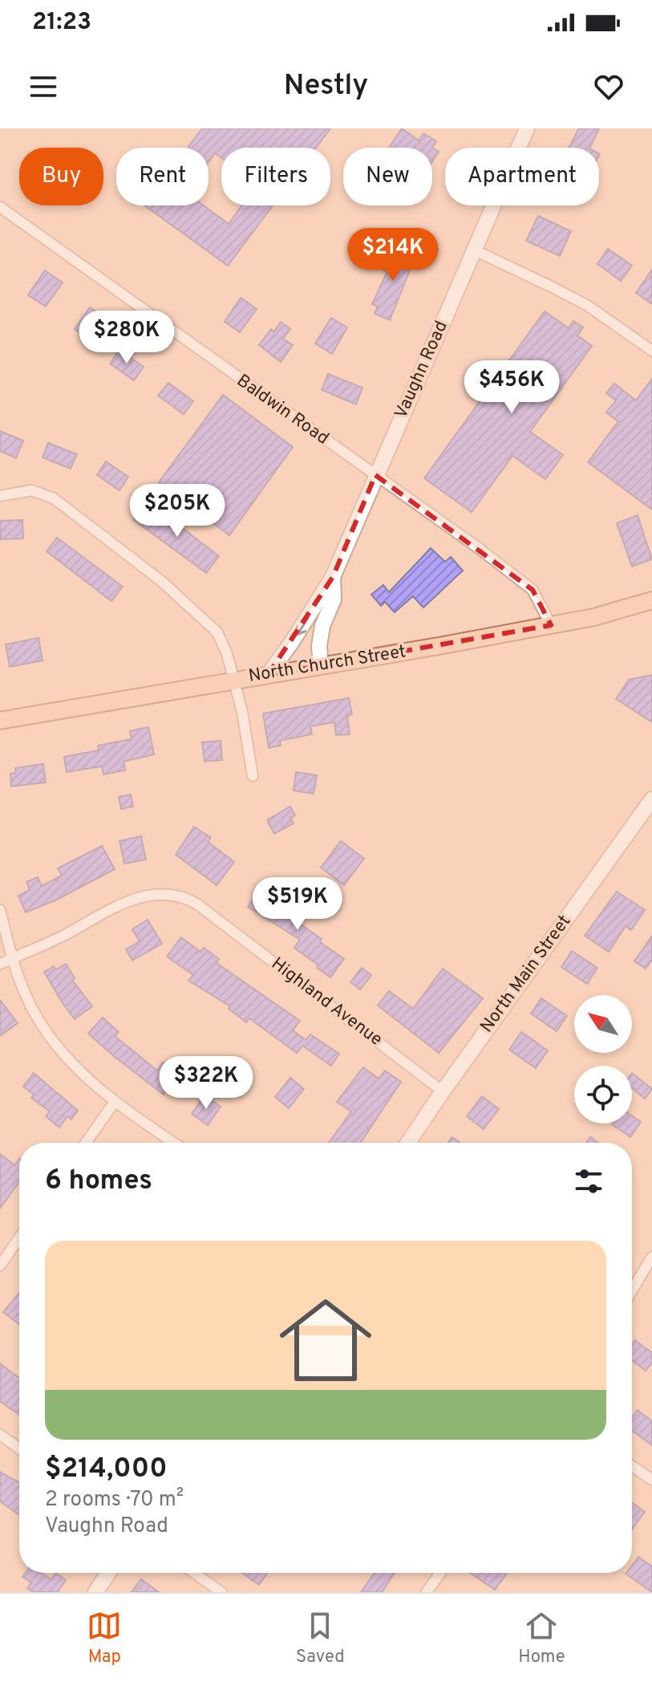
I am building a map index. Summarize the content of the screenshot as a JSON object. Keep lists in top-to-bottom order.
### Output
{
  "streets": {
    "main road": ["North Church Street"],
    "street": [
      "Vaughn Road",
      "Baldwin Road",
      "North Main Street",
      "Highland Avenue"
    ]
  },
  "crossings": [
    ["Vaughn Road", "Baldwin Road"],
    ["Vaughn Road", "North Church Street"],
    ["Baldwin Road", "North Church Street"],
    ["North Main Street", "Highland Avenue"]
  ],
  "north": "top left",
  "page": {
    "status": "21:23",
    "header": "Nestly",
    "chip": [
      "Buy",
      "Rent",
      "Filters",
      "New",
      "Apartment"
    ],
    "price": [
      "$214K",
      "$280K",
      "$456K",
      "$205K",
      "$519K",
      "$322K"
    ],
    "heading": "6 homes",
    "list": [
      {
        "name": "$214,000",
        "note": "2 rooms · 70 m² · Vaughn Road"
      }
    ],
    "tabs": ["Map", "Saved", "Home"]
  }
}
